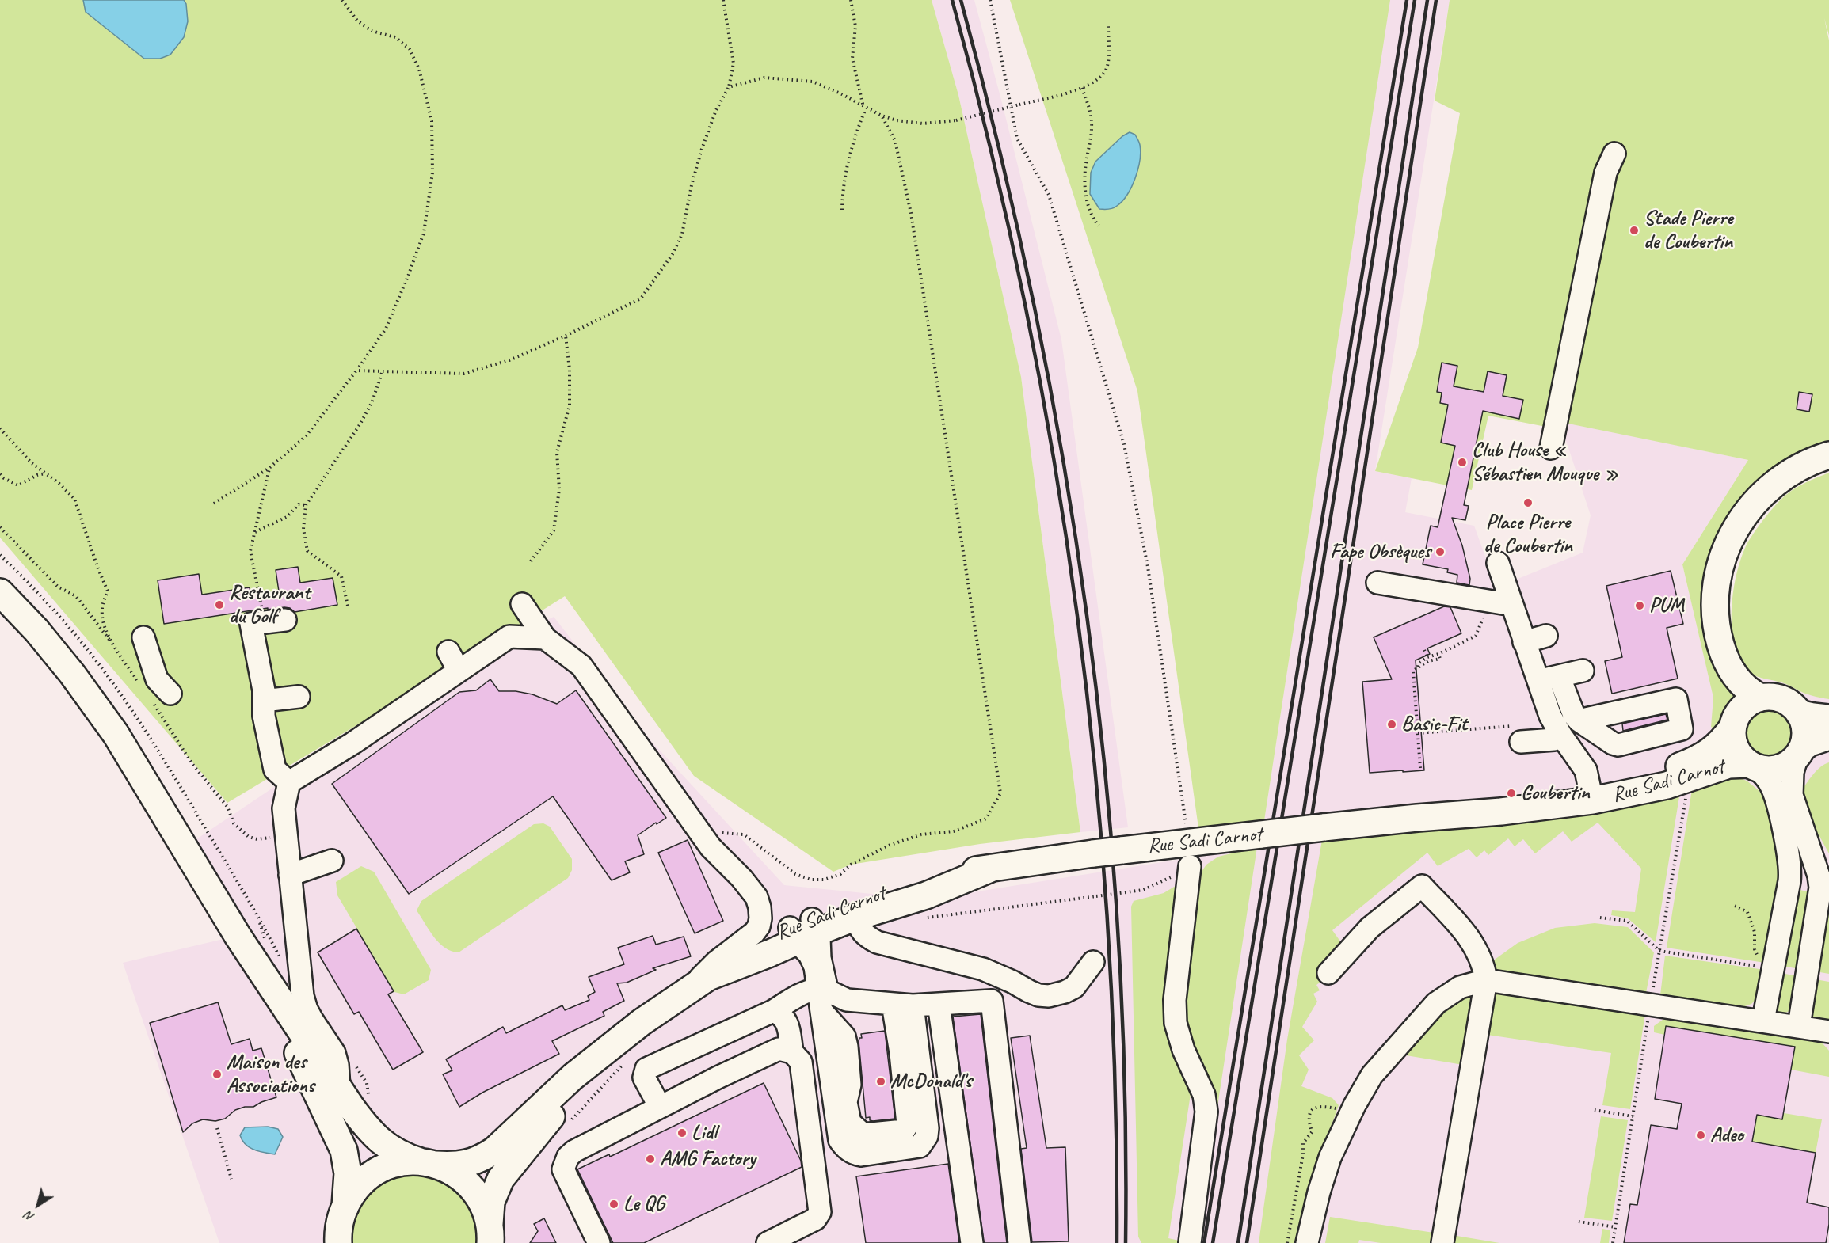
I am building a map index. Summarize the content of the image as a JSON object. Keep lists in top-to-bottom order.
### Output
{
  "streets": {
    "main road": ["Rue Sadi Carnot"]
  },
  "places": [
    "Stade Pierre de Coubertin",
    "Club House « Sébastien Mouque »",
    "Place Pierre de Coubertin",
    "Fape Obsèques",
    "Restaurant du Golf",
    "PUM",
    "Basic-Fit",
    "Coubertin",
    "Maison des Associations",
    "McDonald's",
    "Lidl",
    "Adeo",
    "AMG Factory",
    "Le QG"
  ],
  "north": "bottom left"
}
